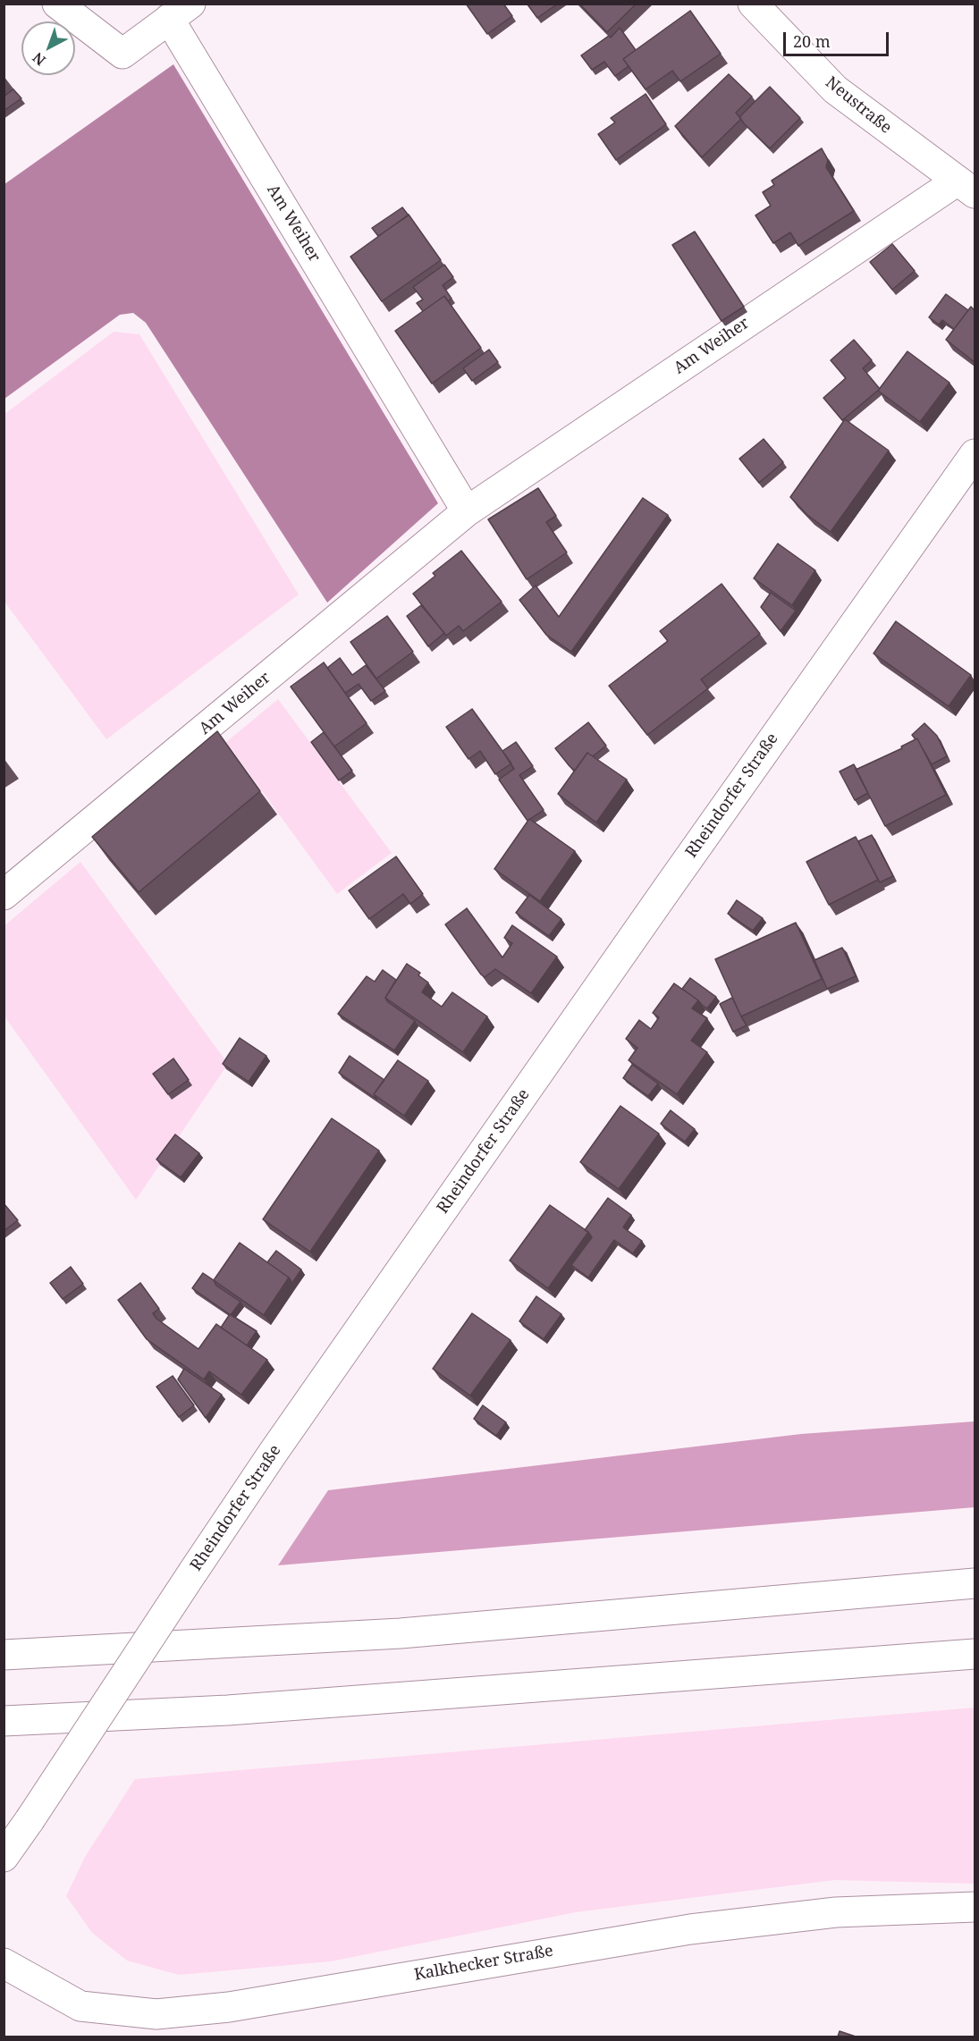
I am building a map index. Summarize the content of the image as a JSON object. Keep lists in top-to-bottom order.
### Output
{
  "streets": {
    "main road": [
      "Neustraße",
      "Am Weiher",
      "Rheindorfer Straße",
      "Kalkhecker Straße"
    ]
  },
  "crossings": [
    ["Neustraße", "Am Weiher"]
  ],
  "scale_bar": "20 m",
  "north": "bottom left"
}
